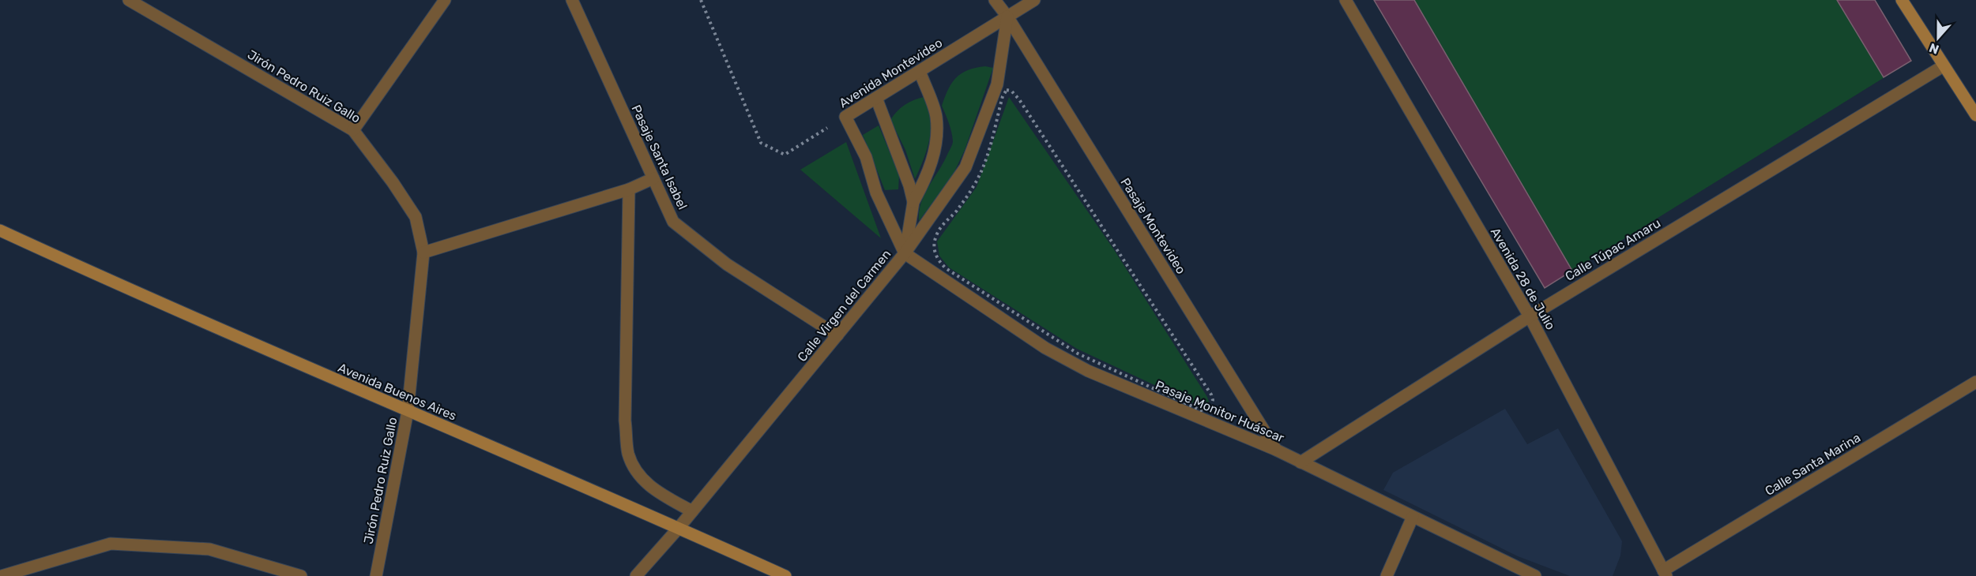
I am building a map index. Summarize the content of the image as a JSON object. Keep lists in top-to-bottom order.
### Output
{
  "streets": {
    "street": [
      "Avenida Montevideo",
      "Jirón Pedro Ruiz Gallo",
      "Pasaje Santa Isabel",
      "Pasaje Montevideo",
      "Calle Túpac Amaru",
      "Avenida 28 de Julio",
      "Calle Virgen del Carmen",
      "Avenida Buenos Aires",
      "Pasaje Monitor Huáscar",
      "Calle Santa Marina"
    ]
  },
  "crossings": [
    ["Avenida Montevideo", "Pasaje Montevideo"],
    ["Avenida Montevideo", "Calle Virgen del Carmen"],
    ["Jirón Pedro Ruiz Gallo", "Avenida Buenos Aires"],
    ["Pasaje Santa Isabel", "Calle Virgen del Carmen"],
    ["Pasaje Montevideo", "Calle Virgen del Carmen"],
    ["Pasaje Montevideo", "Pasaje Monitor Huáscar"],
    ["Calle Túpac Amaru", "Avenida 28 de Julio"],
    ["Calle Túpac Amaru", "Pasaje Monitor Huáscar"],
    ["Avenida 28 de Julio", "Calle Santa Marina"],
    ["Calle Virgen del Carmen", "Avenida Buenos Aires"],
    ["Calle Virgen del Carmen", "Pasaje Monitor Huáscar"]
  ],
  "north": "bottom"
}
